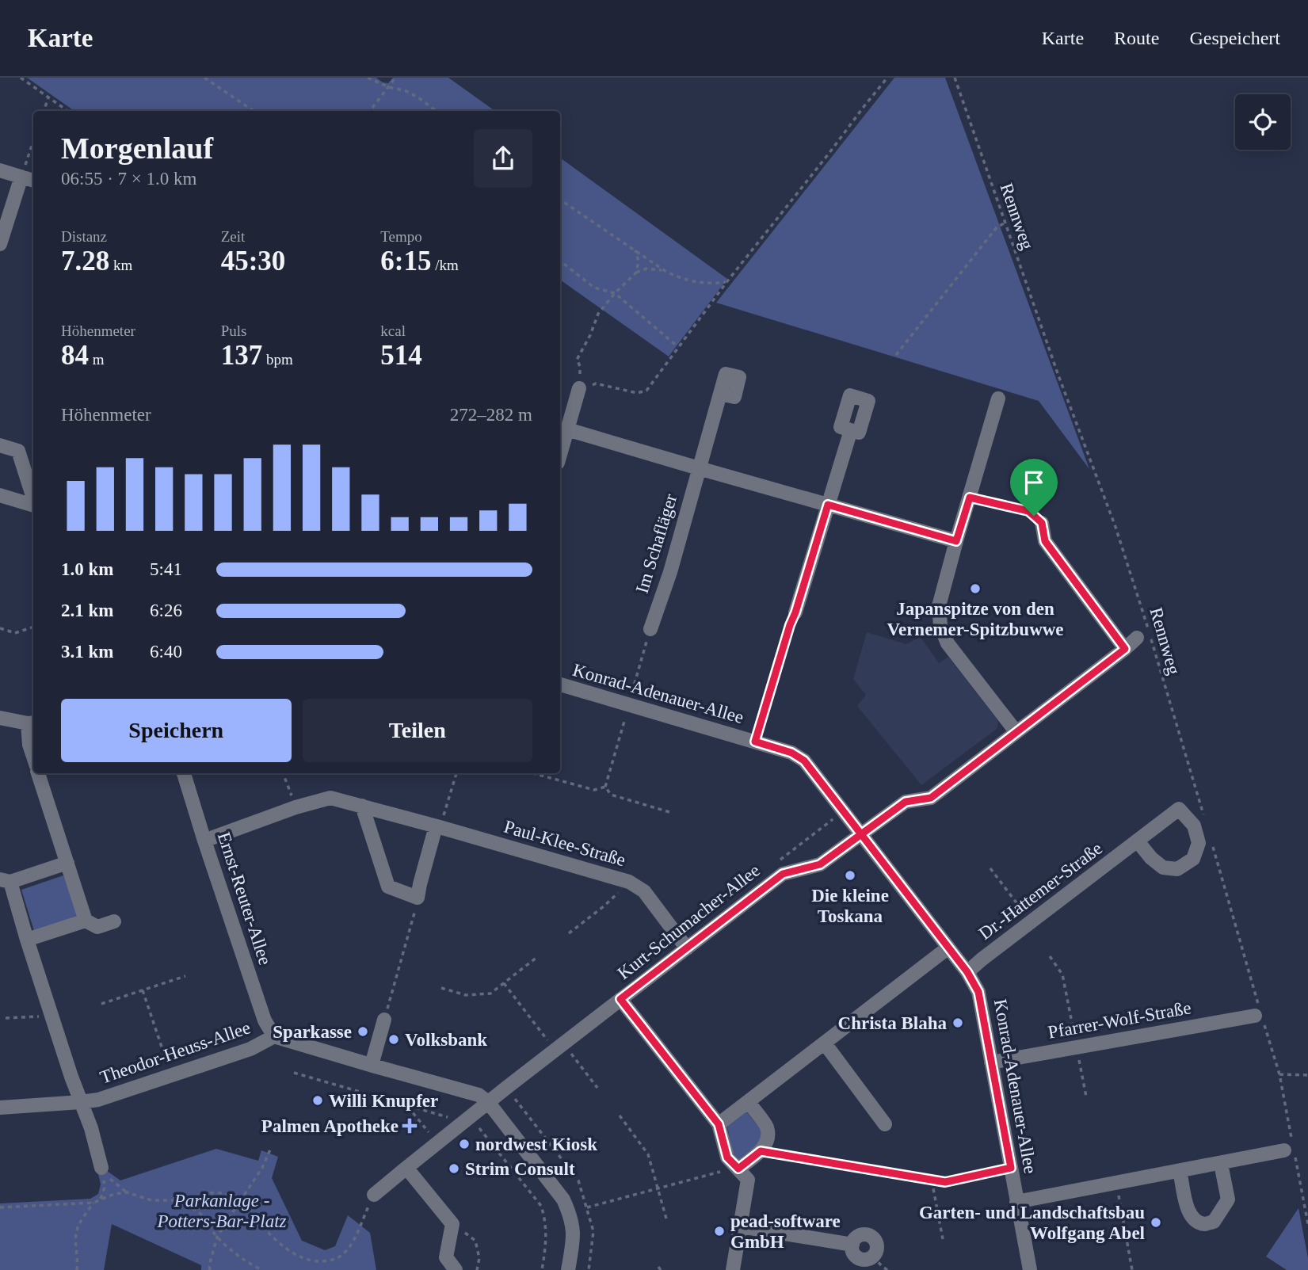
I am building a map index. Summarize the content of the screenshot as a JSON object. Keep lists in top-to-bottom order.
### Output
{
  "streets": {
    "street": [
      "Im Schafläger",
      "Konrad-Adenauer-Allee",
      "Paul-Klee-Straße",
      "Dr.-Hattemer-Straße",
      "Ernst-Reuter-Allee",
      "Kurt-Schumacher-Allee",
      "Pfarrer-Wolf-Straße",
      "Theodor-Heuss-Allee"
    ],
    "path": ["Rennweg"]
  },
  "crossings": [
    ["Konrad-Adenauer-Allee", "Dr.-Hattemer-Straße"],
    ["Konrad-Adenauer-Allee", "Kurt-Schumacher-Allee"],
    ["Konrad-Adenauer-Allee", "Pfarrer-Wolf-Straße"],
    ["Paul-Klee-Straße", "Ernst-Reuter-Allee"],
    ["Paul-Klee-Straße", "Kurt-Schumacher-Allee"],
    ["Ernst-Reuter-Allee", "Theodor-Heuss-Allee"],
    ["Kurt-Schumacher-Allee", "Theodor-Heuss-Allee"]
  ],
  "parks": ["Parkanlage - Potters-Bar-Platz"],
  "places": {
    "other": [
      "Japanspitze von den Vernemer-Spitzbuwwe",
      "Die kleine Toskana",
      "Christa Blaha",
      "Sparkasse",
      "Volksbank",
      "Willi Knupfer",
      "nordwest Kiosk",
      "Strim Consult",
      "Garten- und Landschaftsbau Wolfgang Abel",
      "pead-software GmbH"
    ],
    "health": ["Palmen Apotheke"]
  },
  "page": {
    "header": "Karte",
    "nav": ["Karte", "Route", "Gespeichert"],
    "heading": ["Morgenlauf", "06:55 · 7 × 1.0 km"],
    "stats": [
      ["Distanz", "7.28 km"],
      ["Zeit", "45:30"],
      ["Tempo", "6:15 /km"],
      ["Höhenmeter", "84 m"],
      ["Puls", "137 bpm"],
      ["kcal", "514"]
    ],
    "chart": ["Höhenmeter", "272–282 m"],
    "list": [
      {
        "name": "1.0 km",
        "note": "5:41"
      },
      {
        "name": "2.1 km",
        "note": "6:26"
      },
      {
        "name": "3.1 km",
        "note": "6:40"
      }
    ],
    "buttons": ["Speichern", "Teilen"]
  }
}
